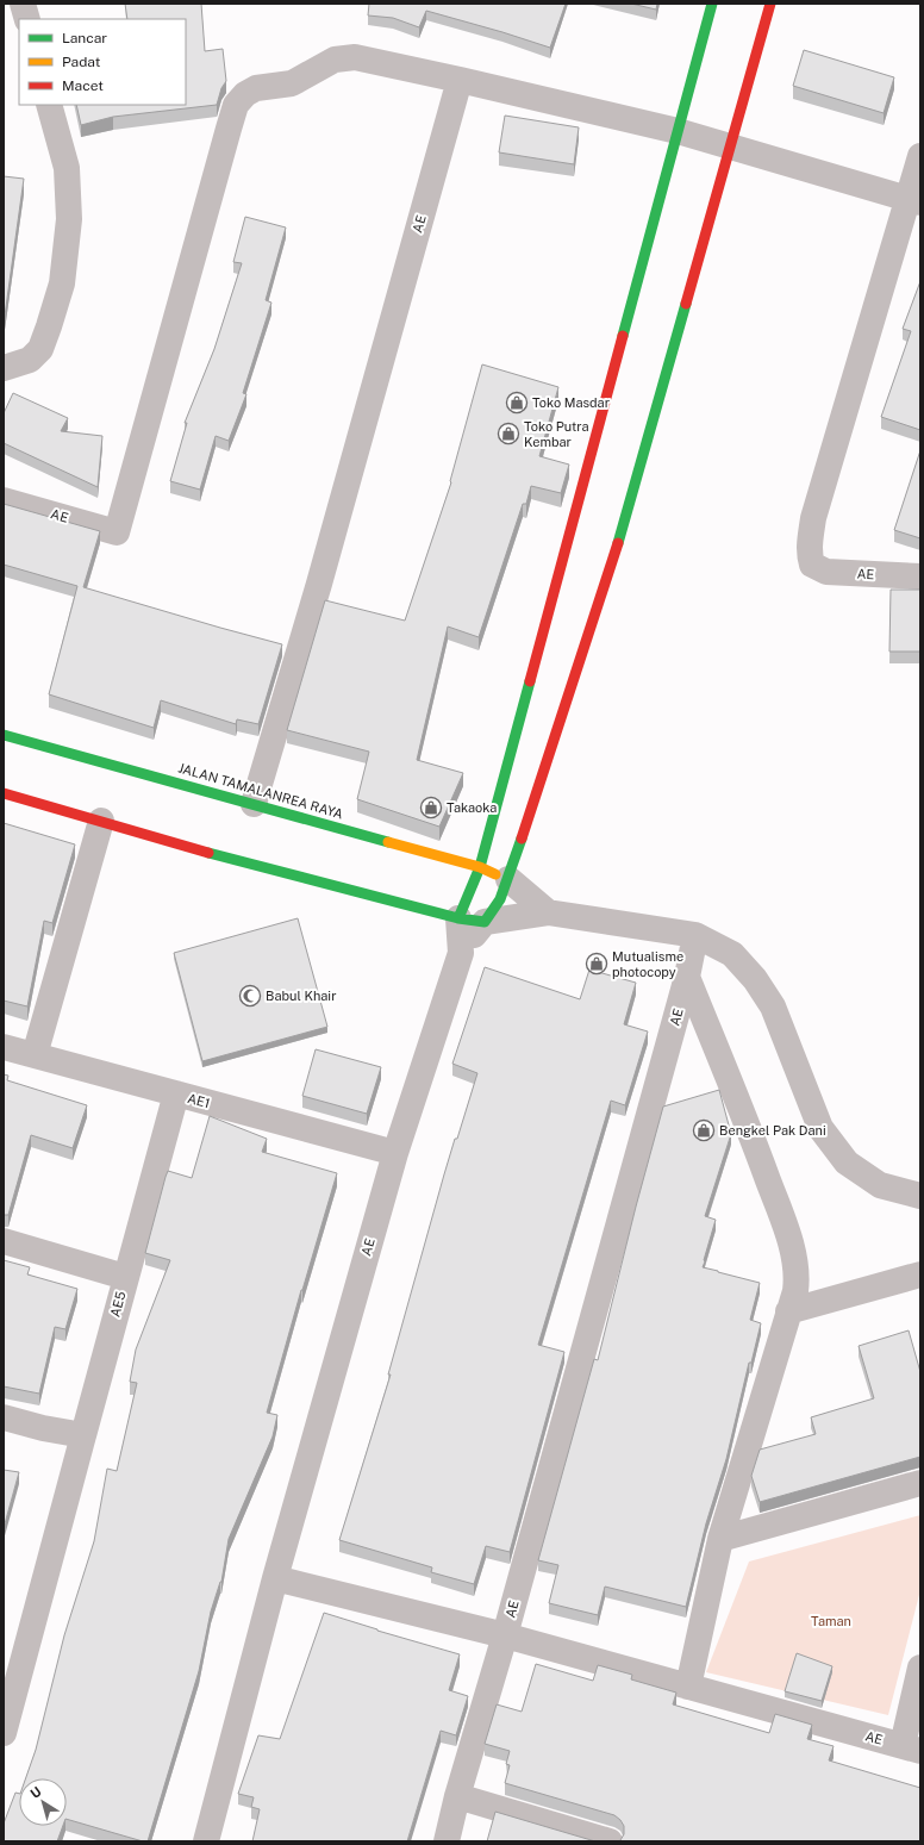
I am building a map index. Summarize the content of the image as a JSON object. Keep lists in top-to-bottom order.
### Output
{
  "streets": {
    "main road": ["JALAN TAMALANREA RAYA"],
    "street": ["AE", "AE1", "AE5"]
  },
  "crossings": [
    ["AE", "JALAN TAMALANREA RAYA"],
    ["AE", "AE1"],
    ["AE1", "AE5"]
  ],
  "parks": ["Taman"],
  "places": {
    "shop": [
      "Toko Masdar",
      "Toko Putra Kembar",
      "Takaoka",
      "Mutualisme photocopy",
      "Bengkel Pak Dani"
    ],
    "mosque": ["Babul Khair"]
  },
  "legend": ["Lancar", "Padat", "Macet"],
  "north": "top left"
}
